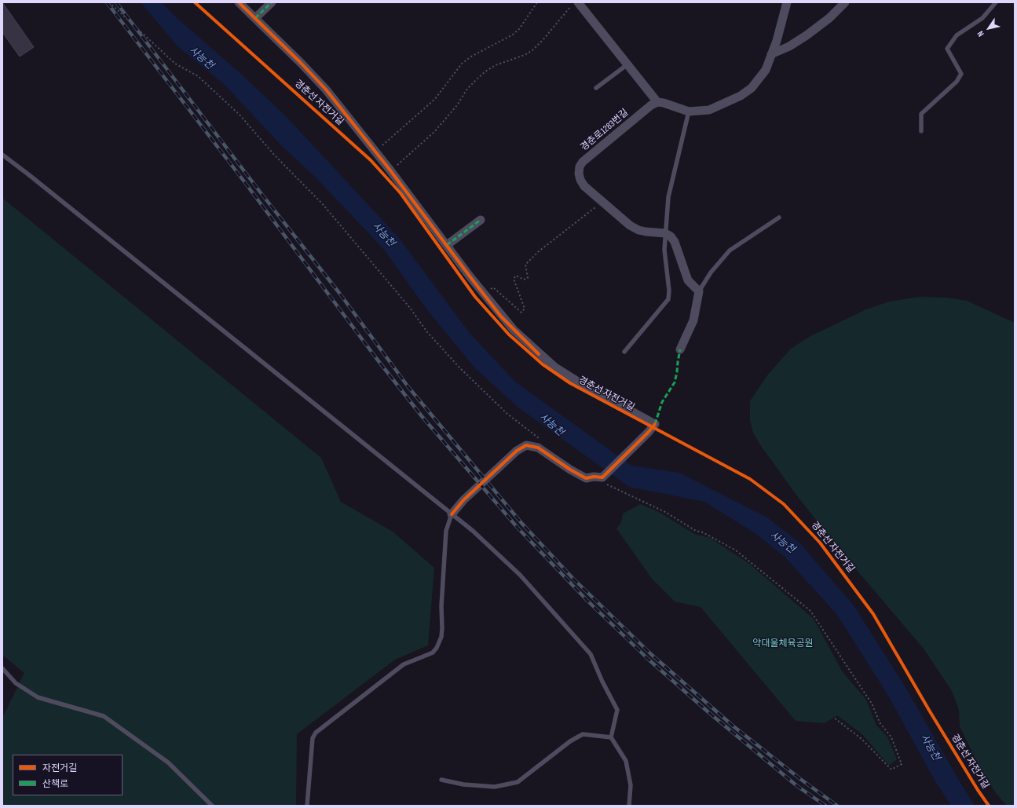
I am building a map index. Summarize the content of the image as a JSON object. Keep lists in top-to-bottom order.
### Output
{
  "streets": {
    "street": ["경춘로1283번길"],
    "cycle path": ["경춘선 자전거길"]
  },
  "water": ["사능천"],
  "parks": ["약대울체육공원"],
  "legend": ["자전거길", "산책로"],
  "north": "bottom left"
}
